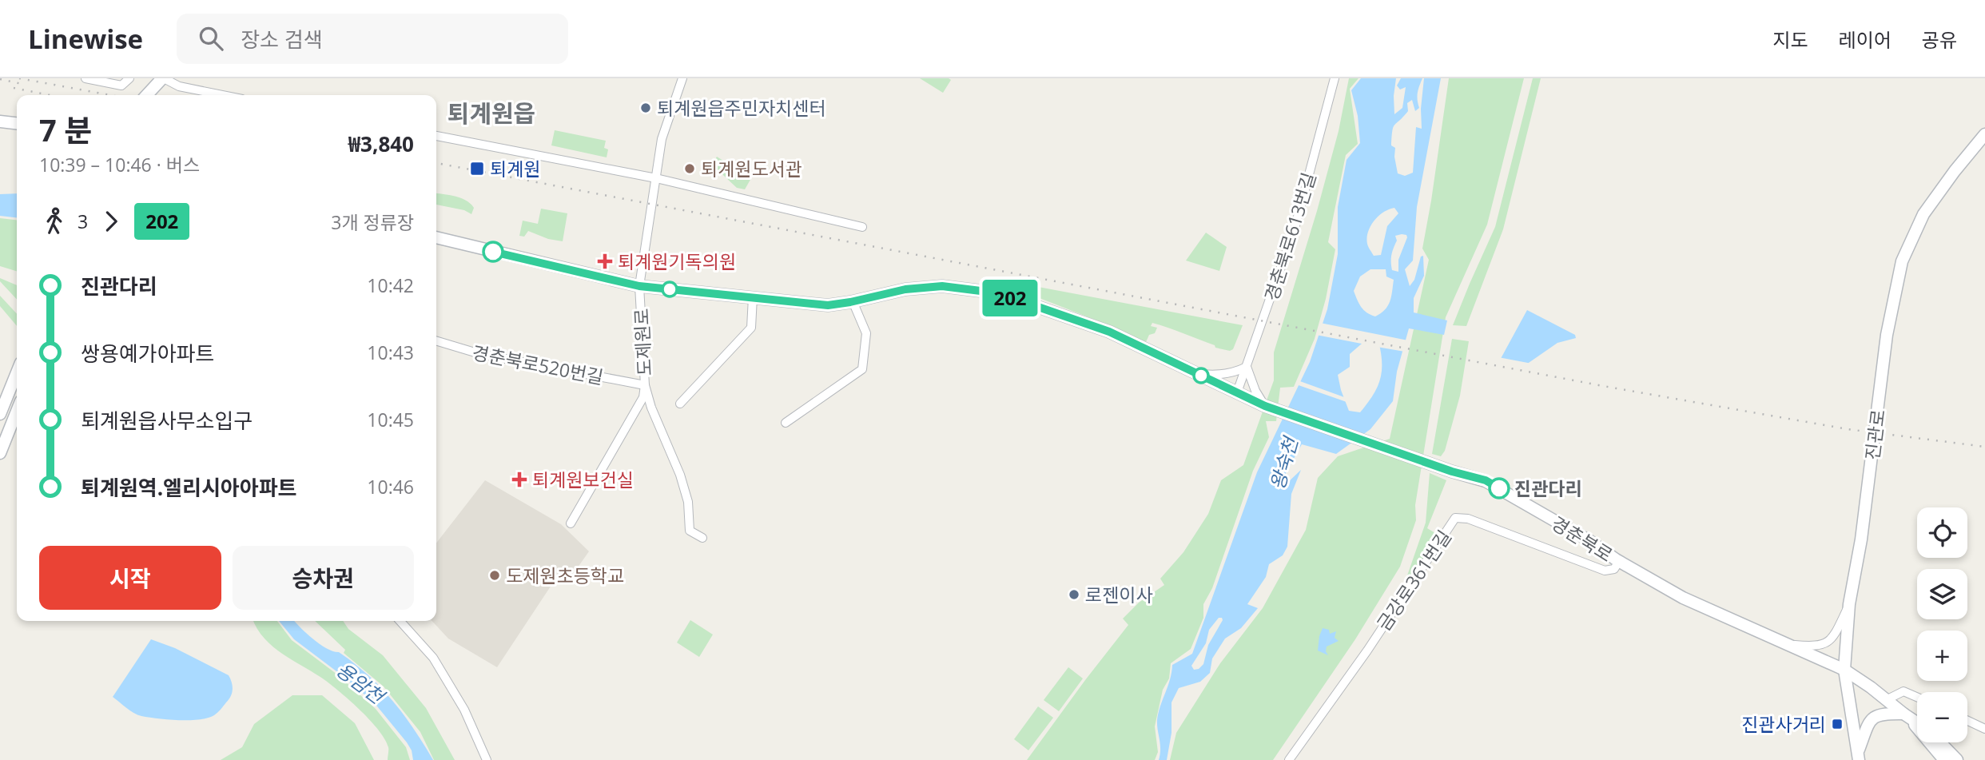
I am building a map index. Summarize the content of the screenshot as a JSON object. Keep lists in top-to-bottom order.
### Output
{
  "streets": {
    "street": [
      "경춘북로613번길",
      "도제원로",
      "경춘북로520번길",
      "진관로",
      "경춘북로",
      "금강로361번길"
    ]
  },
  "crossings": [
    ["경춘북로613번길", "경춘북로"],
    ["도제원로", "경춘북로520번길"],
    ["도제원로", "경춘북로"],
    ["진관로", "경춘북로"],
    ["경춘북로", "금강로361번길"]
  ],
  "districts": ["퇴계원읍"],
  "water": ["왕숙천", "용암천"],
  "places": {
    "other": [
      "퇴계원읍주민자치센터",
      "퇴계원도서관",
      "진관다리",
      "도제원초등학교",
      "로젠이사"
    ],
    "transit": ["퇴계원", "진관사거리"],
    "health": ["퇴계원기독의원", "퇴계원보건실"]
  },
  "lines": ["bus line 202"],
  "page": {
    "header": "Linewise",
    "search": "장소 검색",
    "nav": ["지도", "레이어", "공유"],
    "on_map": "202",
    "heading": ["7 분", "10:39 – 10:46 · 버스", "₩3,840"],
    "legs": ["3", "202", "3개 정류장"],
    "list": [
      {
        "name": "진관다리",
        "value": "10:42"
      },
      {
        "name": "쌍용예가아파트",
        "value": "10:43"
      },
      {
        "name": "퇴계원읍사무소입구",
        "value": "10:45"
      },
      {
        "name": "퇴계원역.엘리시아아파트",
        "value": "10:46"
      }
    ],
    "map_buttons": ["+", "−"],
    "buttons": ["시작", "승차권"]
  }
}
